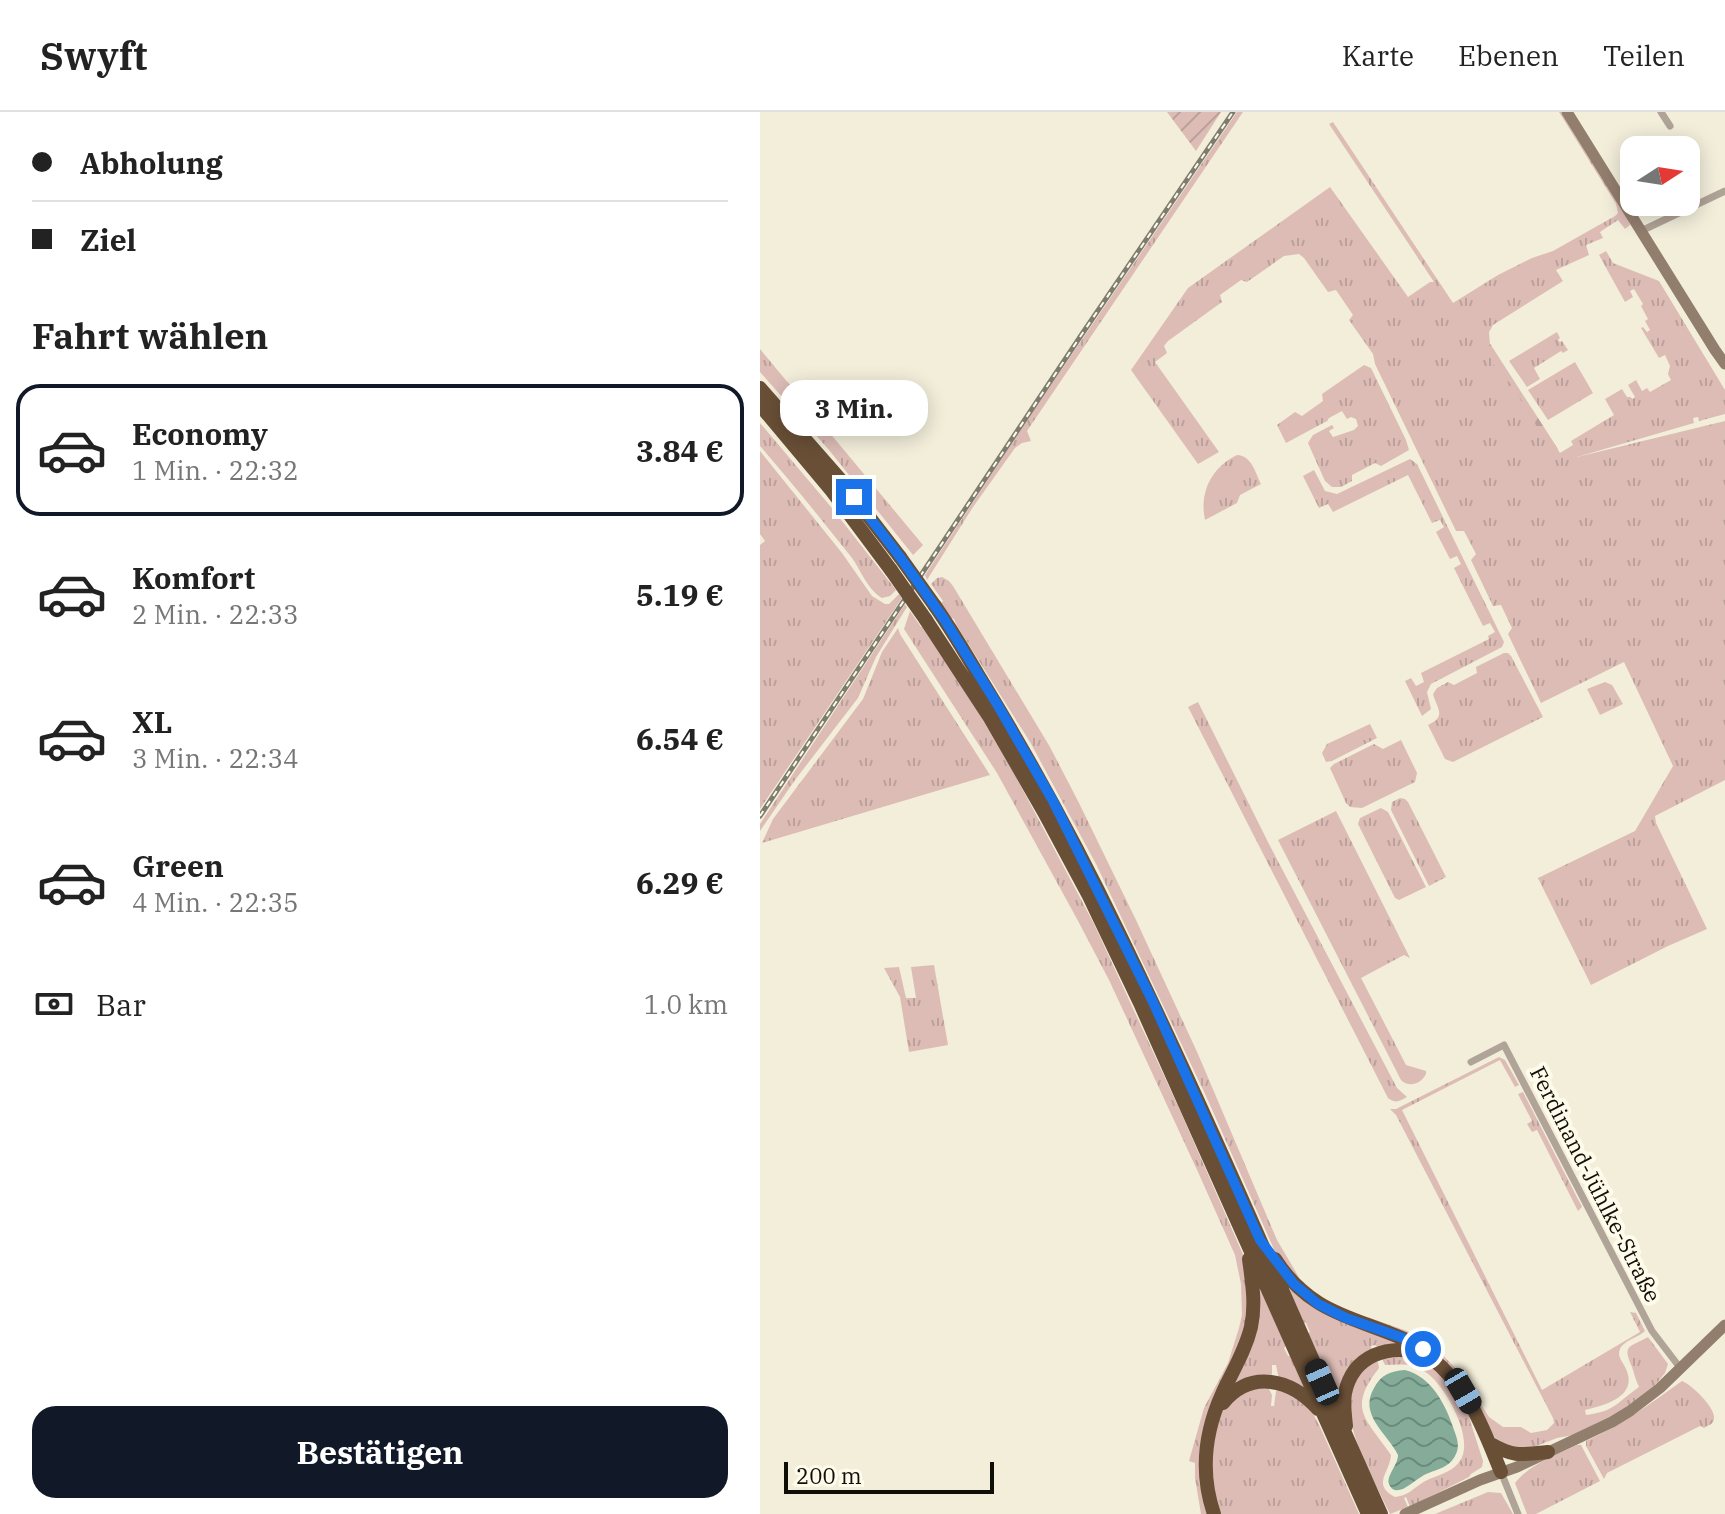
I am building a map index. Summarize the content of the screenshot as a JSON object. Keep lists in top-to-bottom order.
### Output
{
  "streets": {
    "street": ["Ferdinand-Jühlke-Straße"]
  },
  "scale_bar": "200 m",
  "north": "right",
  "page": {
    "header": "Swyft",
    "nav": ["Karte", "Ebenen", "Teilen"],
    "banner": ["Abholung", "Ziel"],
    "heading": "Fahrt wählen",
    "bubble": "3 Min.",
    "list": [
      {
        "name": "Economy",
        "note": "1 Min. · 22:32",
        "value": "3.84 €"
      },
      {
        "name": "Komfort",
        "note": "2 Min. · 22:33",
        "value": "5.19 €"
      },
      {
        "name": "XL",
        "note": "3 Min. · 22:34",
        "value": "6.54 €"
      },
      {
        "name": "Green",
        "note": "4 Min. · 22:35",
        "value": "6.29 €"
      }
    ],
    "pay": ["Bar", "1.0 km"],
    "buttons": "Bestätigen",
    "scale": "200 m"
  }
}
